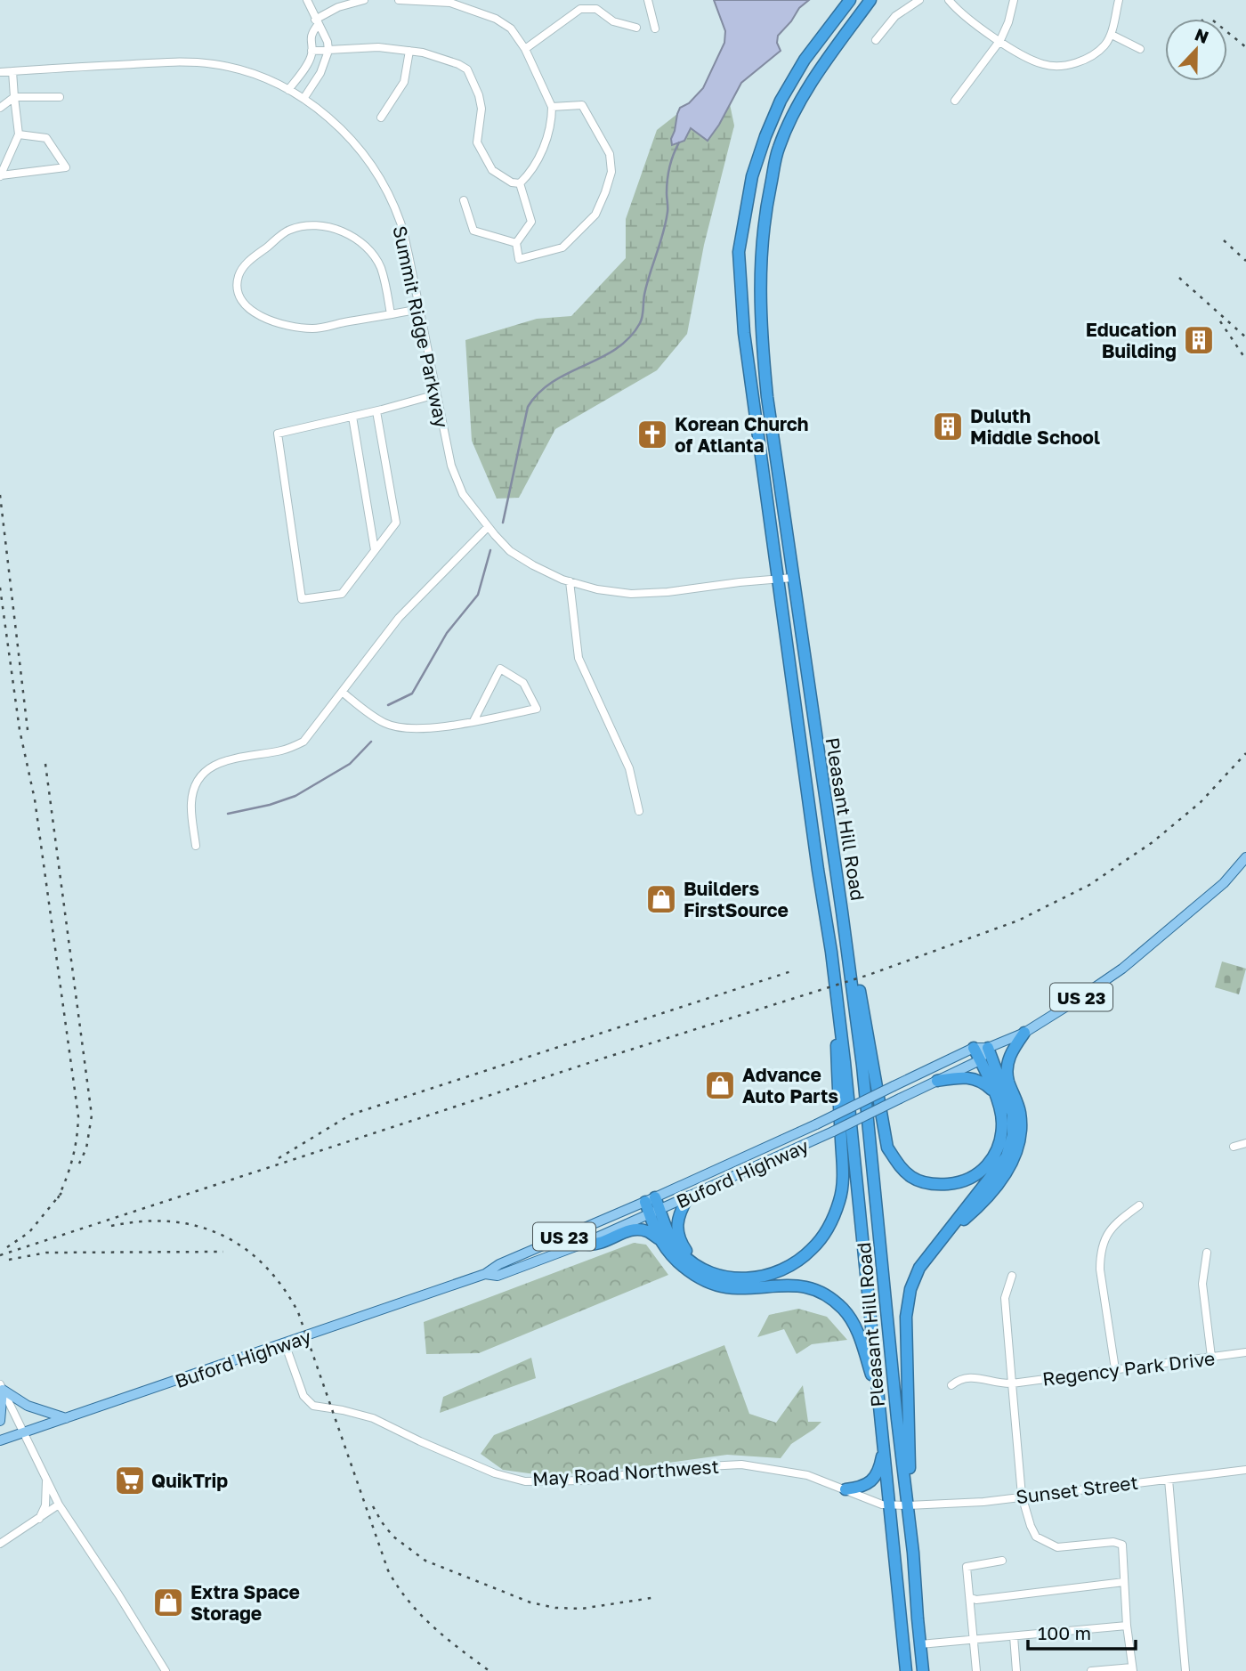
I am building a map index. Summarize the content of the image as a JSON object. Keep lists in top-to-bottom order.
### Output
{
  "streets": {
    "highway": ["Pleasant Hill Road"],
    "main road": ["US 23", "Buford Highway"],
    "street": [
      "Summit Ridge Parkway",
      "Regency Park Drive",
      "May Road Northwest",
      "Sunset Street"
    ]
  },
  "crossings": [
    ["Summit Ridge Parkway", "Pleasant Hill Road"],
    ["Pleasant Hill Road", "May Road Northwest"],
    ["Pleasant Hill Road", "Sunset Street"],
    ["Buford Highway", "May Road Northwest"],
    ["May Road Northwest", "Sunset Street"]
  ],
  "places": {
    "building": ["Education Building", "Duluth Middle School"],
    "church": ["Korean Church of Atlanta"],
    "shop": ["Builders FirstSource", "Advance Auto Parts", "Extra Space Storage"],
    "supermarket": ["QuikTrip"]
  },
  "scale_bar": "100 m",
  "north": "top"
}
